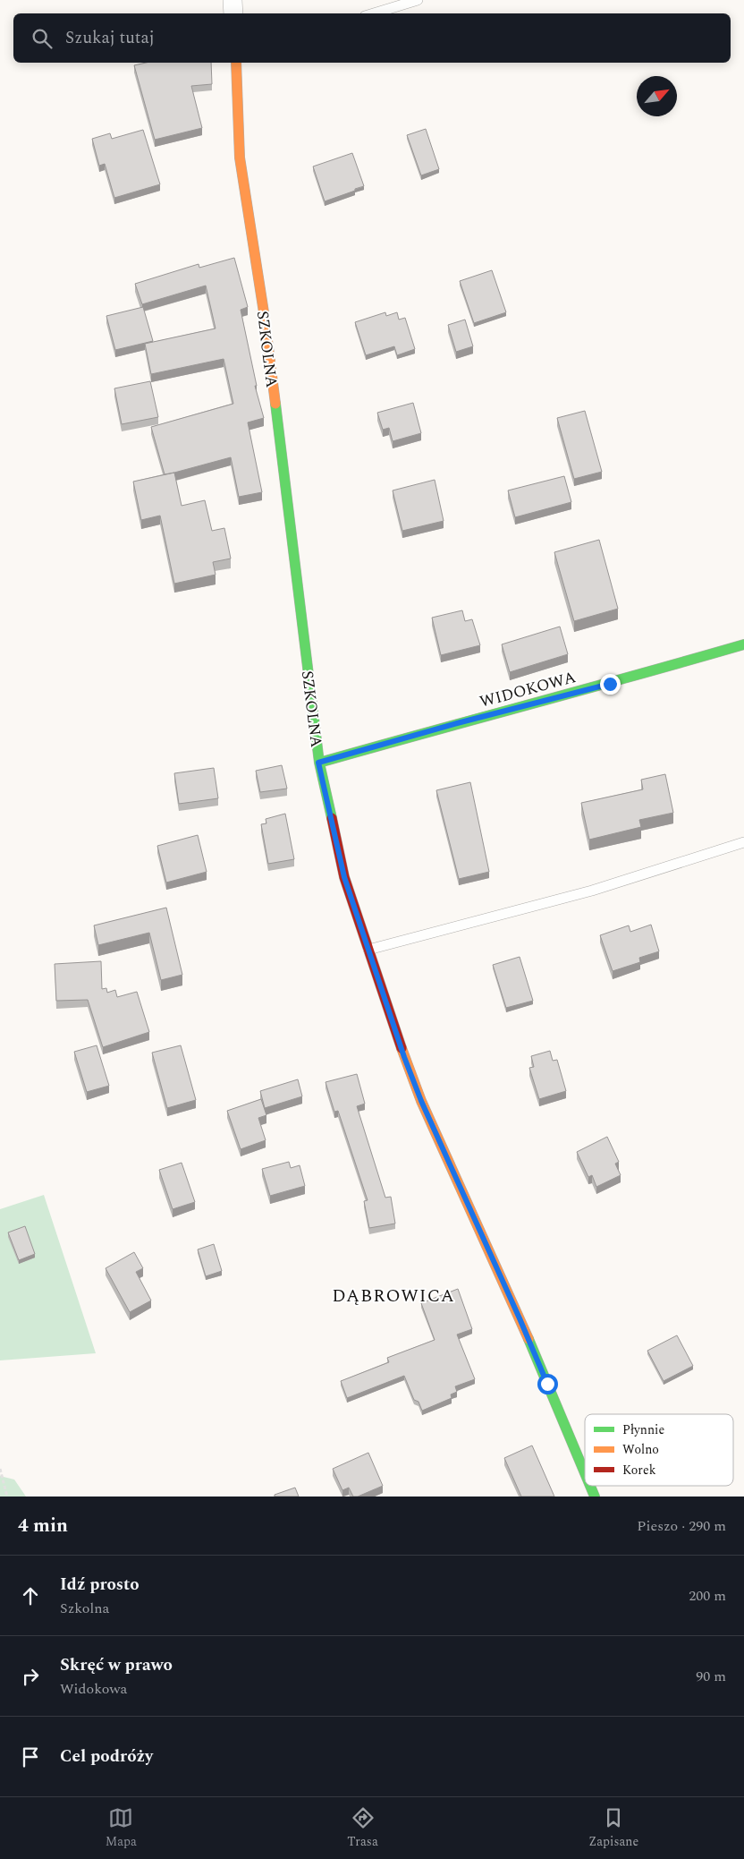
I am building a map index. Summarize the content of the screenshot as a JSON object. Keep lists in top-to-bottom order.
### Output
{
  "streets": {
    "street": ["SZKOLNA", "WIDOKOWA"]
  },
  "crossings": [
    ["SZKOLNA", "WIDOKOWA"]
  ],
  "districts": ["DĄBROWICA"],
  "legend": ["Płynnie", "Wolno", "Korek"],
  "north": "top right",
  "page": {
    "search": "Szukaj tutaj",
    "heading": ["4 min", "Pieszo · 290 m"],
    "list": [
      ["Idź prosto", "Szkolna", "200 m"],
      ["Skręć w prawo", "Widokowa", "90 m"],
      "Cel podróży"
    ],
    "nav": ["Mapa", "Trasa", "Zapisane"]
  }
}
